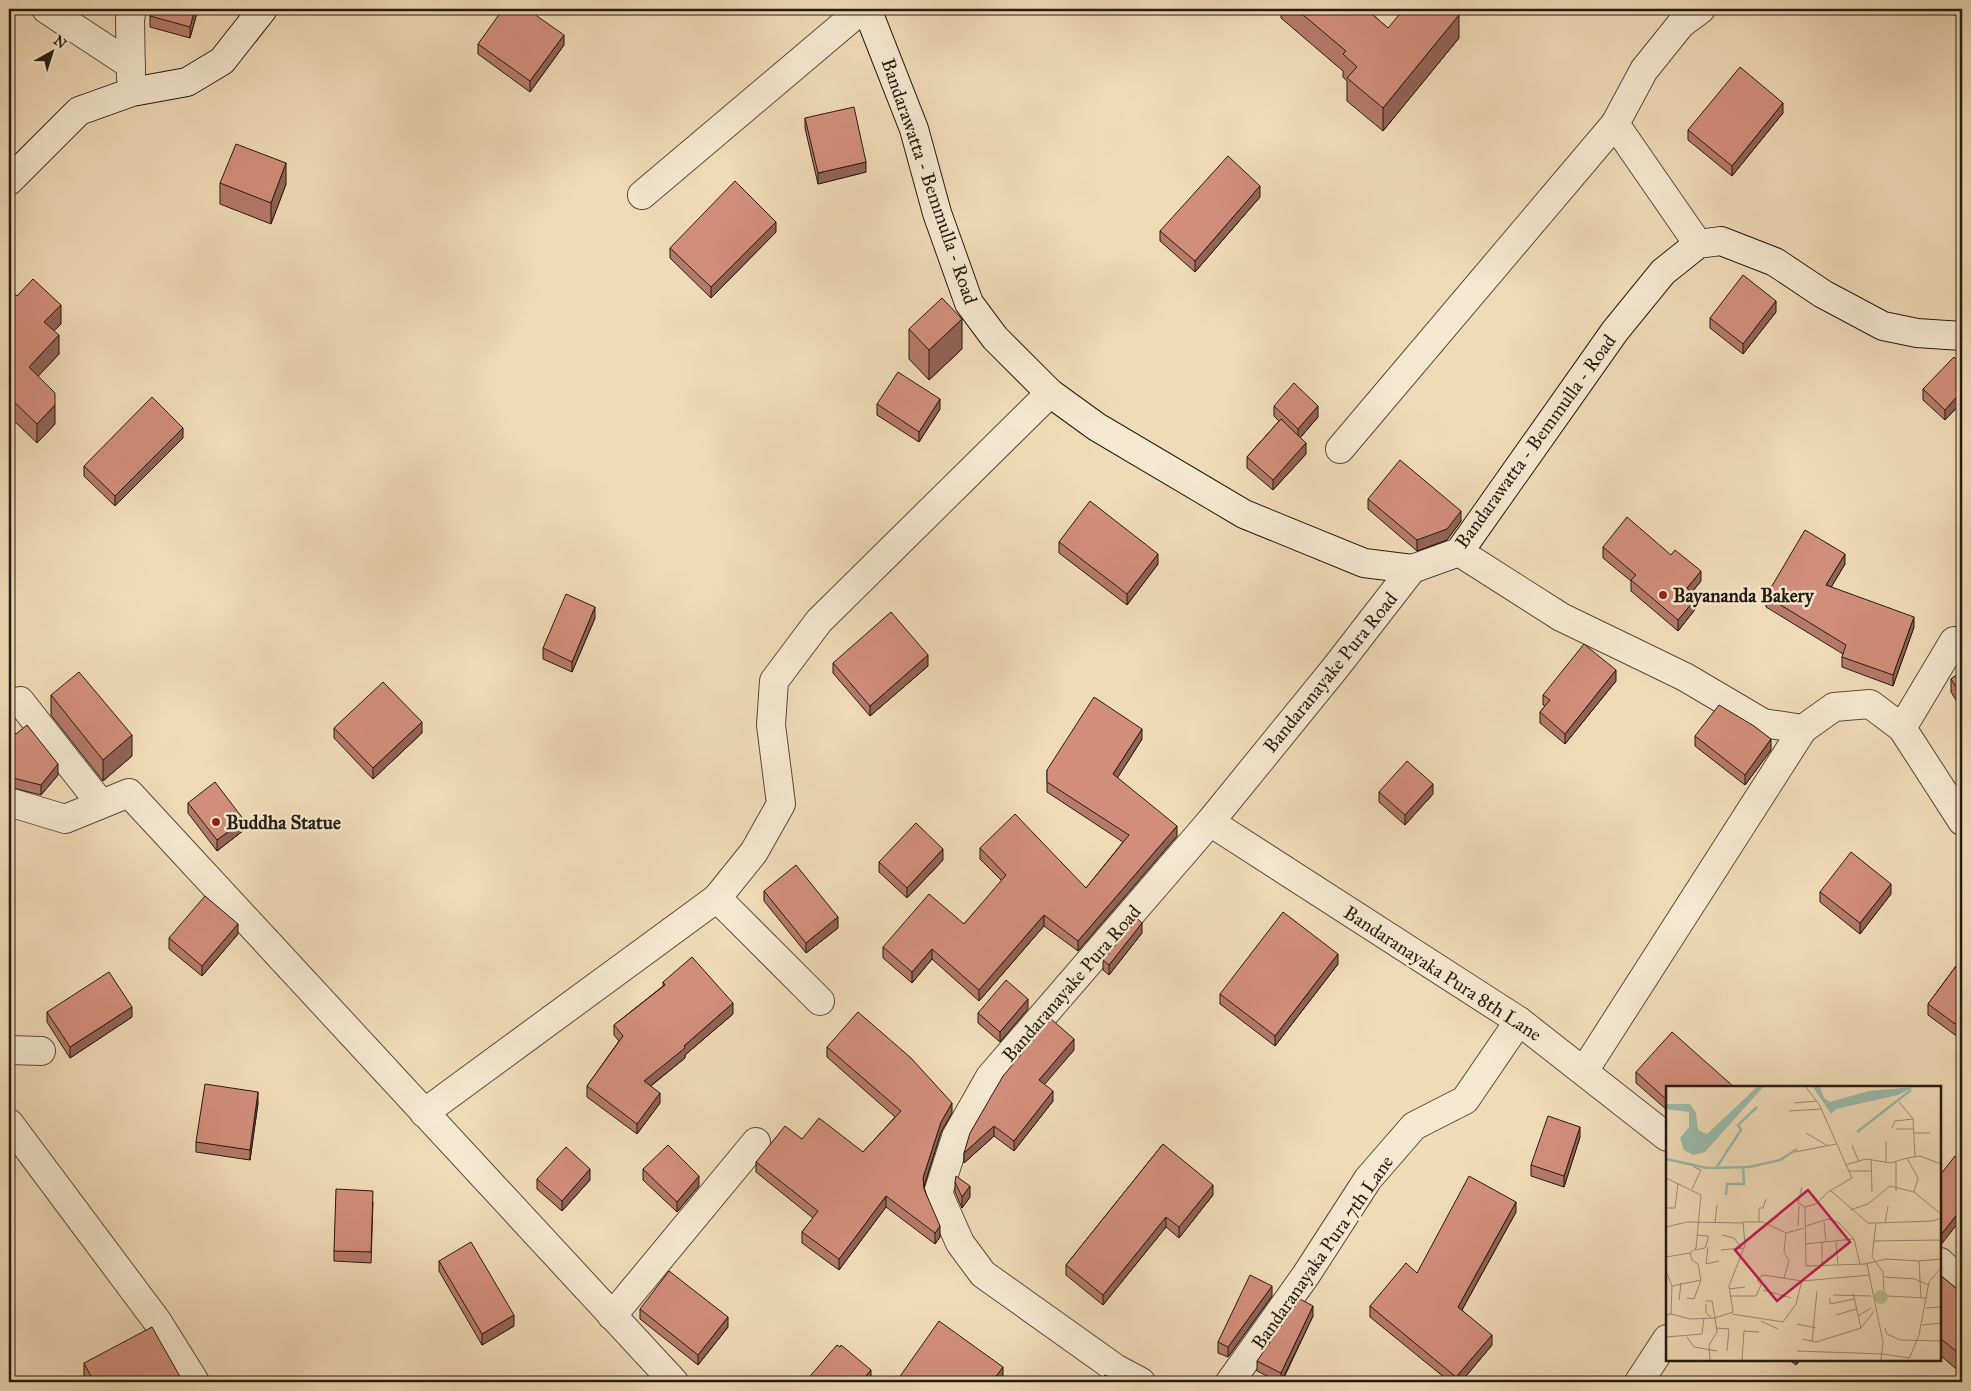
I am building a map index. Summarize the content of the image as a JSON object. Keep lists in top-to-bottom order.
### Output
{
  "streets": {
    "street": [
      "Bandarawatta - Bemmulla - Road",
      "Bandaranayake Pura Road",
      "Bandaranayaka Pura 8th Lane",
      "Bandaranayaka Pura 7th Lane"
    ]
  },
  "crossings": [
    ["Bandarawatta - Bemmulla - Road", "Bandaranayake Pura Road"],
    ["Bandaranayake Pura Road", "Bandaranayaka Pura 8th Lane"],
    ["Bandaranayaka Pura 8th Lane", "Bandaranayaka Pura 7th Lane"]
  ],
  "places": ["Bayananda Bakery", "Buddha Statue"],
  "north": "top right"
}
